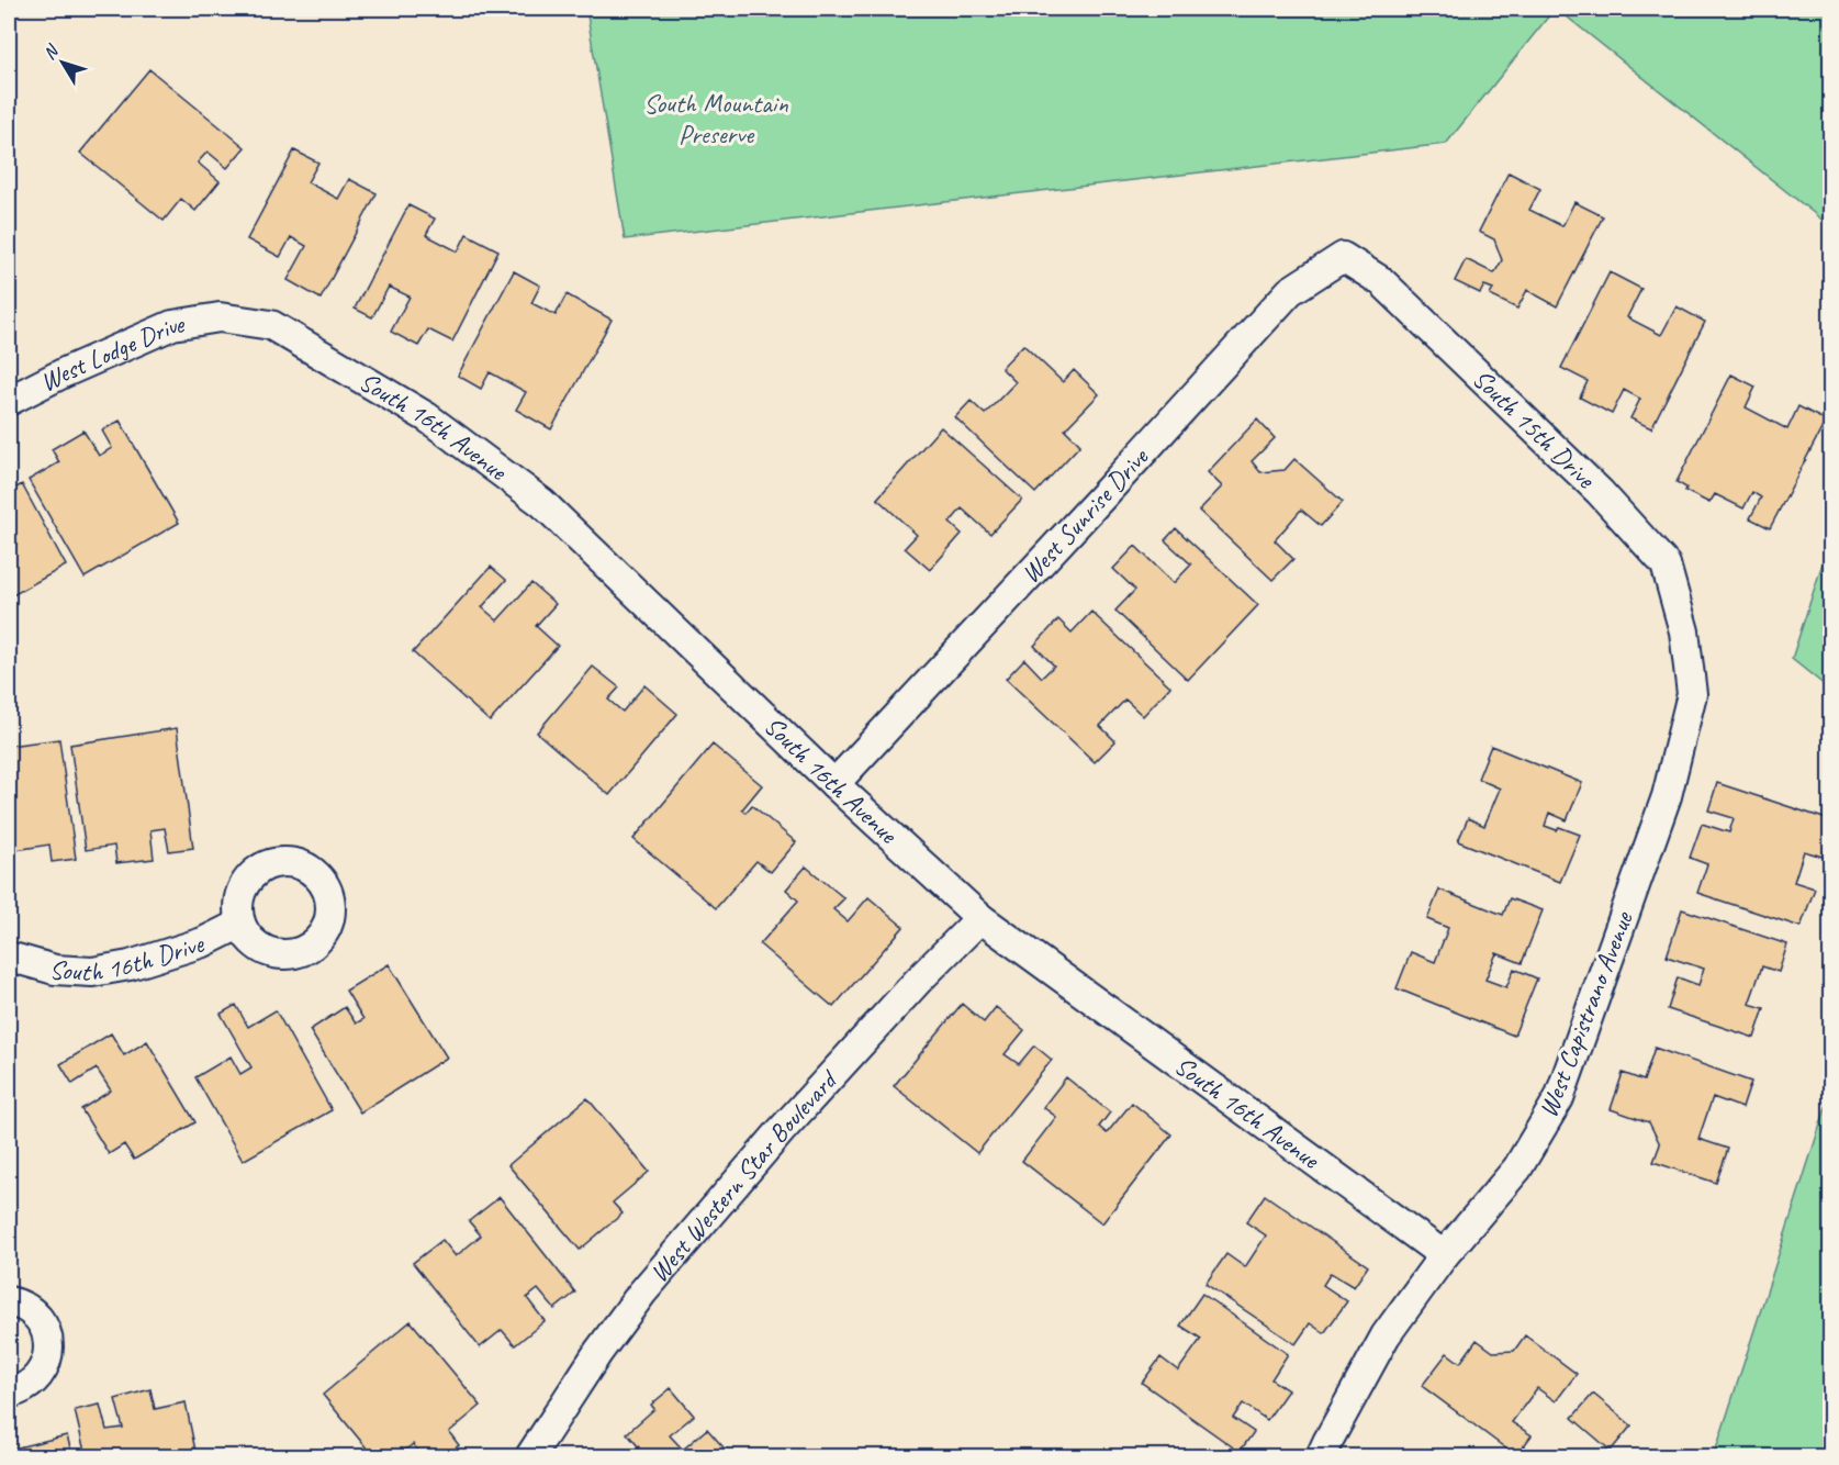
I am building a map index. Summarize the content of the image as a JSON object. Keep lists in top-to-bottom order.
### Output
{
  "streets": {
    "street": [
      "West Lodge Drive",
      "South 16th Avenue",
      "South 15th Drive",
      "West Sunrise Drive",
      "South 16th Drive",
      "West Capistrano Avenue",
      "West Western Star Boulevard"
    ]
  },
  "crossings": [
    ["West Lodge Drive", "South 16th Avenue"],
    ["South 16th Avenue", "West Sunrise Drive"],
    ["South 16th Avenue", "West Capistrano Avenue"],
    ["South 16th Avenue", "West Western Star Boulevard"],
    ["South 15th Drive", "West Sunrise Drive"],
    ["South 15th Drive", "West Capistrano Avenue"]
  ],
  "parks": ["South Mountain Preserve"],
  "north": "top left"
}
